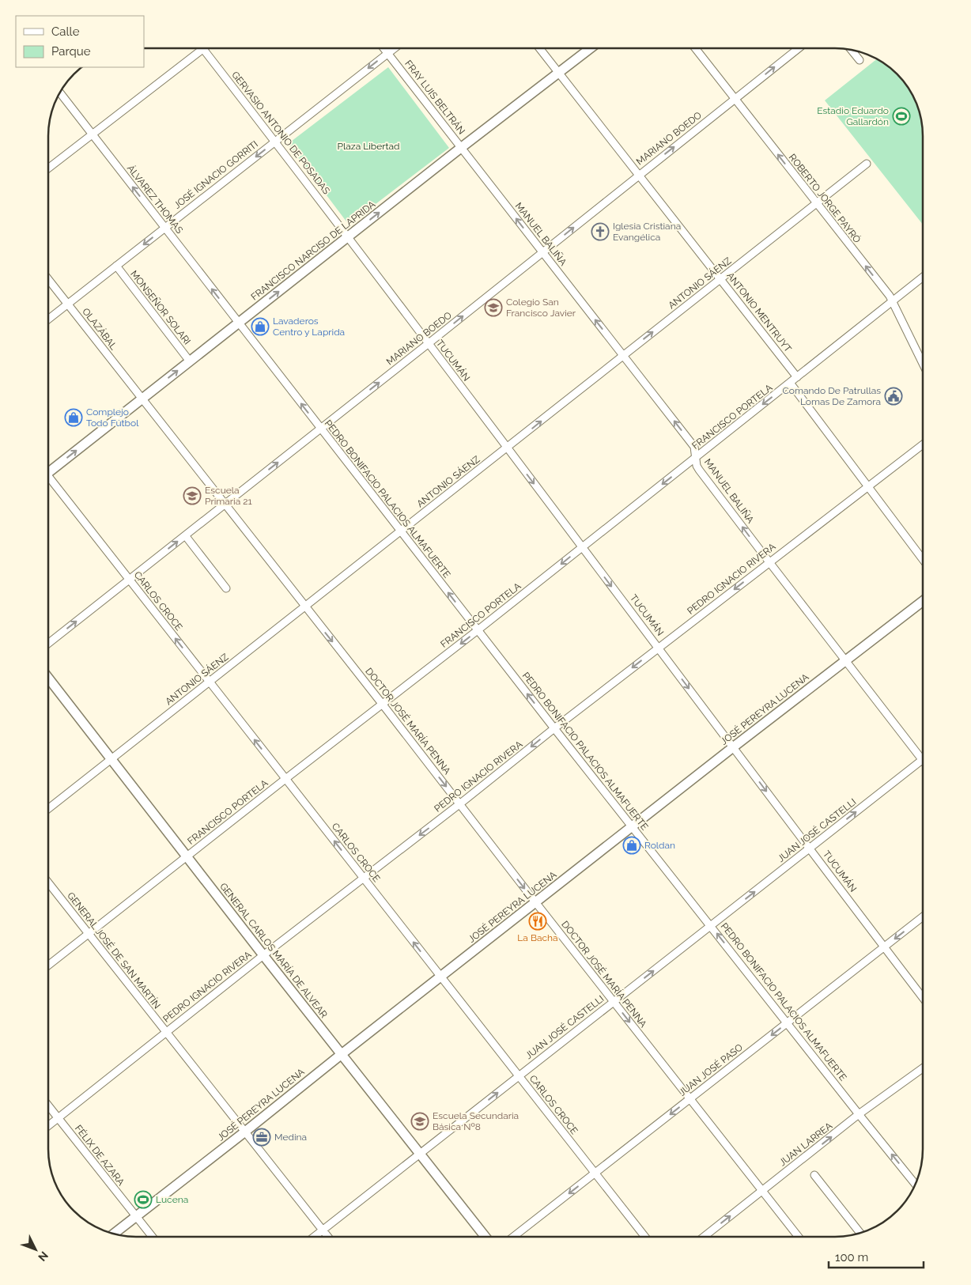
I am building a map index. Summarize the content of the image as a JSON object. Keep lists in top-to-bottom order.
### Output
{
  "streets": {
    "street": [
      "FRAY LUIS BELTRÁN",
      "GERVASIO ANTONIO DE POSADAS",
      "MARIANO BOEDO",
      "JOSÉ IGNACIO GORRITI",
      "ROBERTO JORGE PAYRÓ",
      "ÁLVAREZ THOMAS",
      "MANUEL BALIÑA",
      "FRANCISCO NARCISO DE LAPRIDA",
      "ANTONIO SÁENZ",
      "MONSEÑOR SOLARI",
      "ANTONIO MENTRUYT",
      "OLAZÁBAL",
      "TUCUMÁN",
      "FRANCISCO PORTELA",
      "PEDRO BONIFACIO PALACIOS ALMAFUERTE",
      "PEDRO IGNACIO RIVERA",
      "CARLOS CROCE",
      "JOSÉ PEREYRA LUCENA",
      "DOCTOR JOSÉ MARÍA PENNA",
      "JUAN JOSÉ CASTELLI",
      "GENERAL JOSÉ DE SAN MARTÍN",
      "GENERAL CARLOS MARÍA DE ALVEAR",
      "JUAN JOSÉ PASO",
      "JUAN LARREA",
      "FÉLIX DE AZARA"
    ]
  },
  "crossings": [
    ["FRAY LUIS BELTRÁN", "JOSÉ IGNACIO GORRITI"],
    ["FRAY LUIS BELTRÁN", "MANUEL BALIÑA"],
    ["FRAY LUIS BELTRÁN", "FRANCISCO NARCISO DE LAPRIDA"],
    ["GERVASIO ANTONIO DE POSADAS", "JOSÉ IGNACIO GORRITI"],
    ["GERVASIO ANTONIO DE POSADAS", "FRANCISCO NARCISO DE LAPRIDA"],
    ["GERVASIO ANTONIO DE POSADAS", "TUCUMÁN"],
    ["MARIANO BOEDO", "ROBERTO JORGE PAYRÓ"],
    ["MARIANO BOEDO", "MANUEL BALIÑA"],
    ["MARIANO BOEDO", "ANTONIO MENTRUYT"],
    ["MARIANO BOEDO", "TUCUMÁN"],
    ["MARIANO BOEDO", "PEDRO BONIFACIO PALACIOS ALMAFUERTE"],
    ["MARIANO BOEDO", "CARLOS CROCE"],
    ["MARIANO BOEDO", "DOCTOR JOSÉ MARÍA PENNA"],
    ["JOSÉ IGNACIO GORRITI", "ÁLVAREZ THOMAS"],
    ["JOSÉ IGNACIO GORRITI", "MONSEÑOR SOLARI"],
    ["JOSÉ IGNACIO GORRITI", "OLAZÁBAL"],
    ["ROBERTO JORGE PAYRÓ", "ANTONIO SÁENZ"],
    ["ROBERTO JORGE PAYRÓ", "FRANCISCO PORTELA"],
    ["ÁLVAREZ THOMAS", "FRANCISCO NARCISO DE LAPRIDA"],
    ["ÁLVAREZ THOMAS", "PEDRO BONIFACIO PALACIOS ALMAFUERTE"],
    ["MANUEL BALIÑA", "FRANCISCO NARCISO DE LAPRIDA"],
    ["MANUEL BALIÑA", "ANTONIO SÁENZ"],
    ["MANUEL BALIÑA", "FRANCISCO PORTELA"],
    ["MANUEL BALIÑA", "PEDRO IGNACIO RIVERA"],
    ["MANUEL BALIÑA", "JOSÉ PEREYRA LUCENA"],
    ["MANUEL BALIÑA", "JUAN JOSÉ CASTELLI"],
    ["FRANCISCO NARCISO DE LAPRIDA", "MONSEÑOR SOLARI"],
    ["FRANCISCO NARCISO DE LAPRIDA", "ANTONIO MENTRUYT"],
    ["FRANCISCO NARCISO DE LAPRIDA", "OLAZÁBAL"],
    ["FRANCISCO NARCISO DE LAPRIDA", "TUCUMÁN"],
    ["FRANCISCO NARCISO DE LAPRIDA", "PEDRO BONIFACIO PALACIOS ALMAFUERTE"],
    ["FRANCISCO NARCISO DE LAPRIDA", "DOCTOR JOSÉ MARÍA PENNA"],
    ["ANTONIO SÁENZ", "ANTONIO MENTRUYT"],
    ["ANTONIO SÁENZ", "TUCUMÁN"],
    ["ANTONIO SÁENZ", "PEDRO BONIFACIO PALACIOS ALMAFUERTE"],
    ["ANTONIO SÁENZ", "CARLOS CROCE"],
    ["ANTONIO SÁENZ", "DOCTOR JOSÉ MARÍA PENNA"],
    ["ANTONIO SÁENZ", "GENERAL CARLOS MARÍA DE ALVEAR"],
    ["ANTONIO MENTRUYT", "FRANCISCO PORTELA"],
    ["OLAZÁBAL", "DOCTOR JOSÉ MARÍA PENNA"],
    ["TUCUMÁN", "FRANCISCO PORTELA"],
    ["TUCUMÁN", "PEDRO IGNACIO RIVERA"],
    ["TUCUMÁN", "JOSÉ PEREYRA LUCENA"],
    ["TUCUMÁN", "JUAN JOSÉ CASTELLI"],
    ["TUCUMÁN", "JUAN JOSÉ PASO"],
    ["FRANCISCO PORTELA", "PEDRO BONIFACIO PALACIOS ALMAFUERTE"],
    ["FRANCISCO PORTELA", "CARLOS CROCE"],
    ["FRANCISCO PORTELA", "DOCTOR JOSÉ MARÍA PENNA"],
    ["FRANCISCO PORTELA", "GENERAL JOSÉ DE SAN MARTÍN"],
    ["FRANCISCO PORTELA", "GENERAL CARLOS MARÍA DE ALVEAR"],
    ["PEDRO BONIFACIO PALACIOS ALMAFUERTE", "PEDRO IGNACIO RIVERA"],
    ["PEDRO BONIFACIO PALACIOS ALMAFUERTE", "JOSÉ PEREYRA LUCENA"],
    ["PEDRO BONIFACIO PALACIOS ALMAFUERTE", "JUAN JOSÉ CASTELLI"],
    ["PEDRO BONIFACIO PALACIOS ALMAFUERTE", "JUAN JOSÉ PASO"],
    ["PEDRO BONIFACIO PALACIOS ALMAFUERTE", "JUAN LARREA"],
    ["PEDRO IGNACIO RIVERA", "CARLOS CROCE"],
    ["PEDRO IGNACIO RIVERA", "DOCTOR JOSÉ MARÍA PENNA"],
    ["PEDRO IGNACIO RIVERA", "GENERAL JOSÉ DE SAN MARTÍN"],
    ["PEDRO IGNACIO RIVERA", "GENERAL CARLOS MARÍA DE ALVEAR"],
    ["PEDRO IGNACIO RIVERA", "FÉLIX DE AZARA"],
    ["CARLOS CROCE", "JOSÉ PEREYRA LUCENA"],
    ["CARLOS CROCE", "JUAN JOSÉ CASTELLI"],
    ["CARLOS CROCE", "JUAN JOSÉ PASO"],
    ["JOSÉ PEREYRA LUCENA", "DOCTOR JOSÉ MARÍA PENNA"],
    ["JOSÉ PEREYRA LUCENA", "GENERAL JOSÉ DE SAN MARTÍN"],
    ["JOSÉ PEREYRA LUCENA", "GENERAL CARLOS MARÍA DE ALVEAR"],
    ["JOSÉ PEREYRA LUCENA", "FÉLIX DE AZARA"],
    ["DOCTOR JOSÉ MARÍA PENNA", "JUAN JOSÉ CASTELLI"],
    ["DOCTOR JOSÉ MARÍA PENNA", "JUAN JOSÉ PASO"],
    ["DOCTOR JOSÉ MARÍA PENNA", "JUAN LARREA"],
    ["JUAN JOSÉ CASTELLI", "GENERAL JOSÉ DE SAN MARTÍN"],
    ["JUAN JOSÉ CASTELLI", "GENERAL CARLOS MARÍA DE ALVEAR"]
  ],
  "one_way": [
    "MARIANO BOEDO",
    "JOSÉ IGNACIO GORRITI",
    "ROBERTO JORGE PAYRÓ",
    "ÁLVAREZ THOMAS",
    "MANUEL BALIÑA",
    "FRANCISCO NARCISO DE LAPRIDA",
    "TUCUMÁN",
    "FRANCISCO PORTELA",
    "PEDRO BONIFACIO PALACIOS ALMAFUERTE",
    "PEDRO IGNACIO RIVERA",
    "CARLOS CROCE",
    "DOCTOR JOSÉ MARÍA PENNA",
    "JUAN JOSÉ CASTELLI",
    "JUAN JOSÉ PASO",
    "JUAN LARREA"
  ],
  "parks": ["Plaza Libertad"],
  "places": {
    "sports": ["Estadio Eduardo Gallardón", "Lucena"],
    "church": ["Iglesia Cristiana Evangélica"],
    "school or university": ["Colegio San Francisco Javier", "Escuela Primaria 21", "Escuela Secundaria Básica Nº8"],
    "shop": ["Lavaderos Centro y Laprida", "Complejo Todo Fútbol", "Roldan"],
    "public building": ["Comando De Patrullas Lomas De Zamora"],
    "restaurant": ["La Bacha"],
    "office": ["Medina"]
  },
  "legend": ["Calle", "Parque"],
  "scale_bar": "100 m",
  "north": "bottom right"
}
